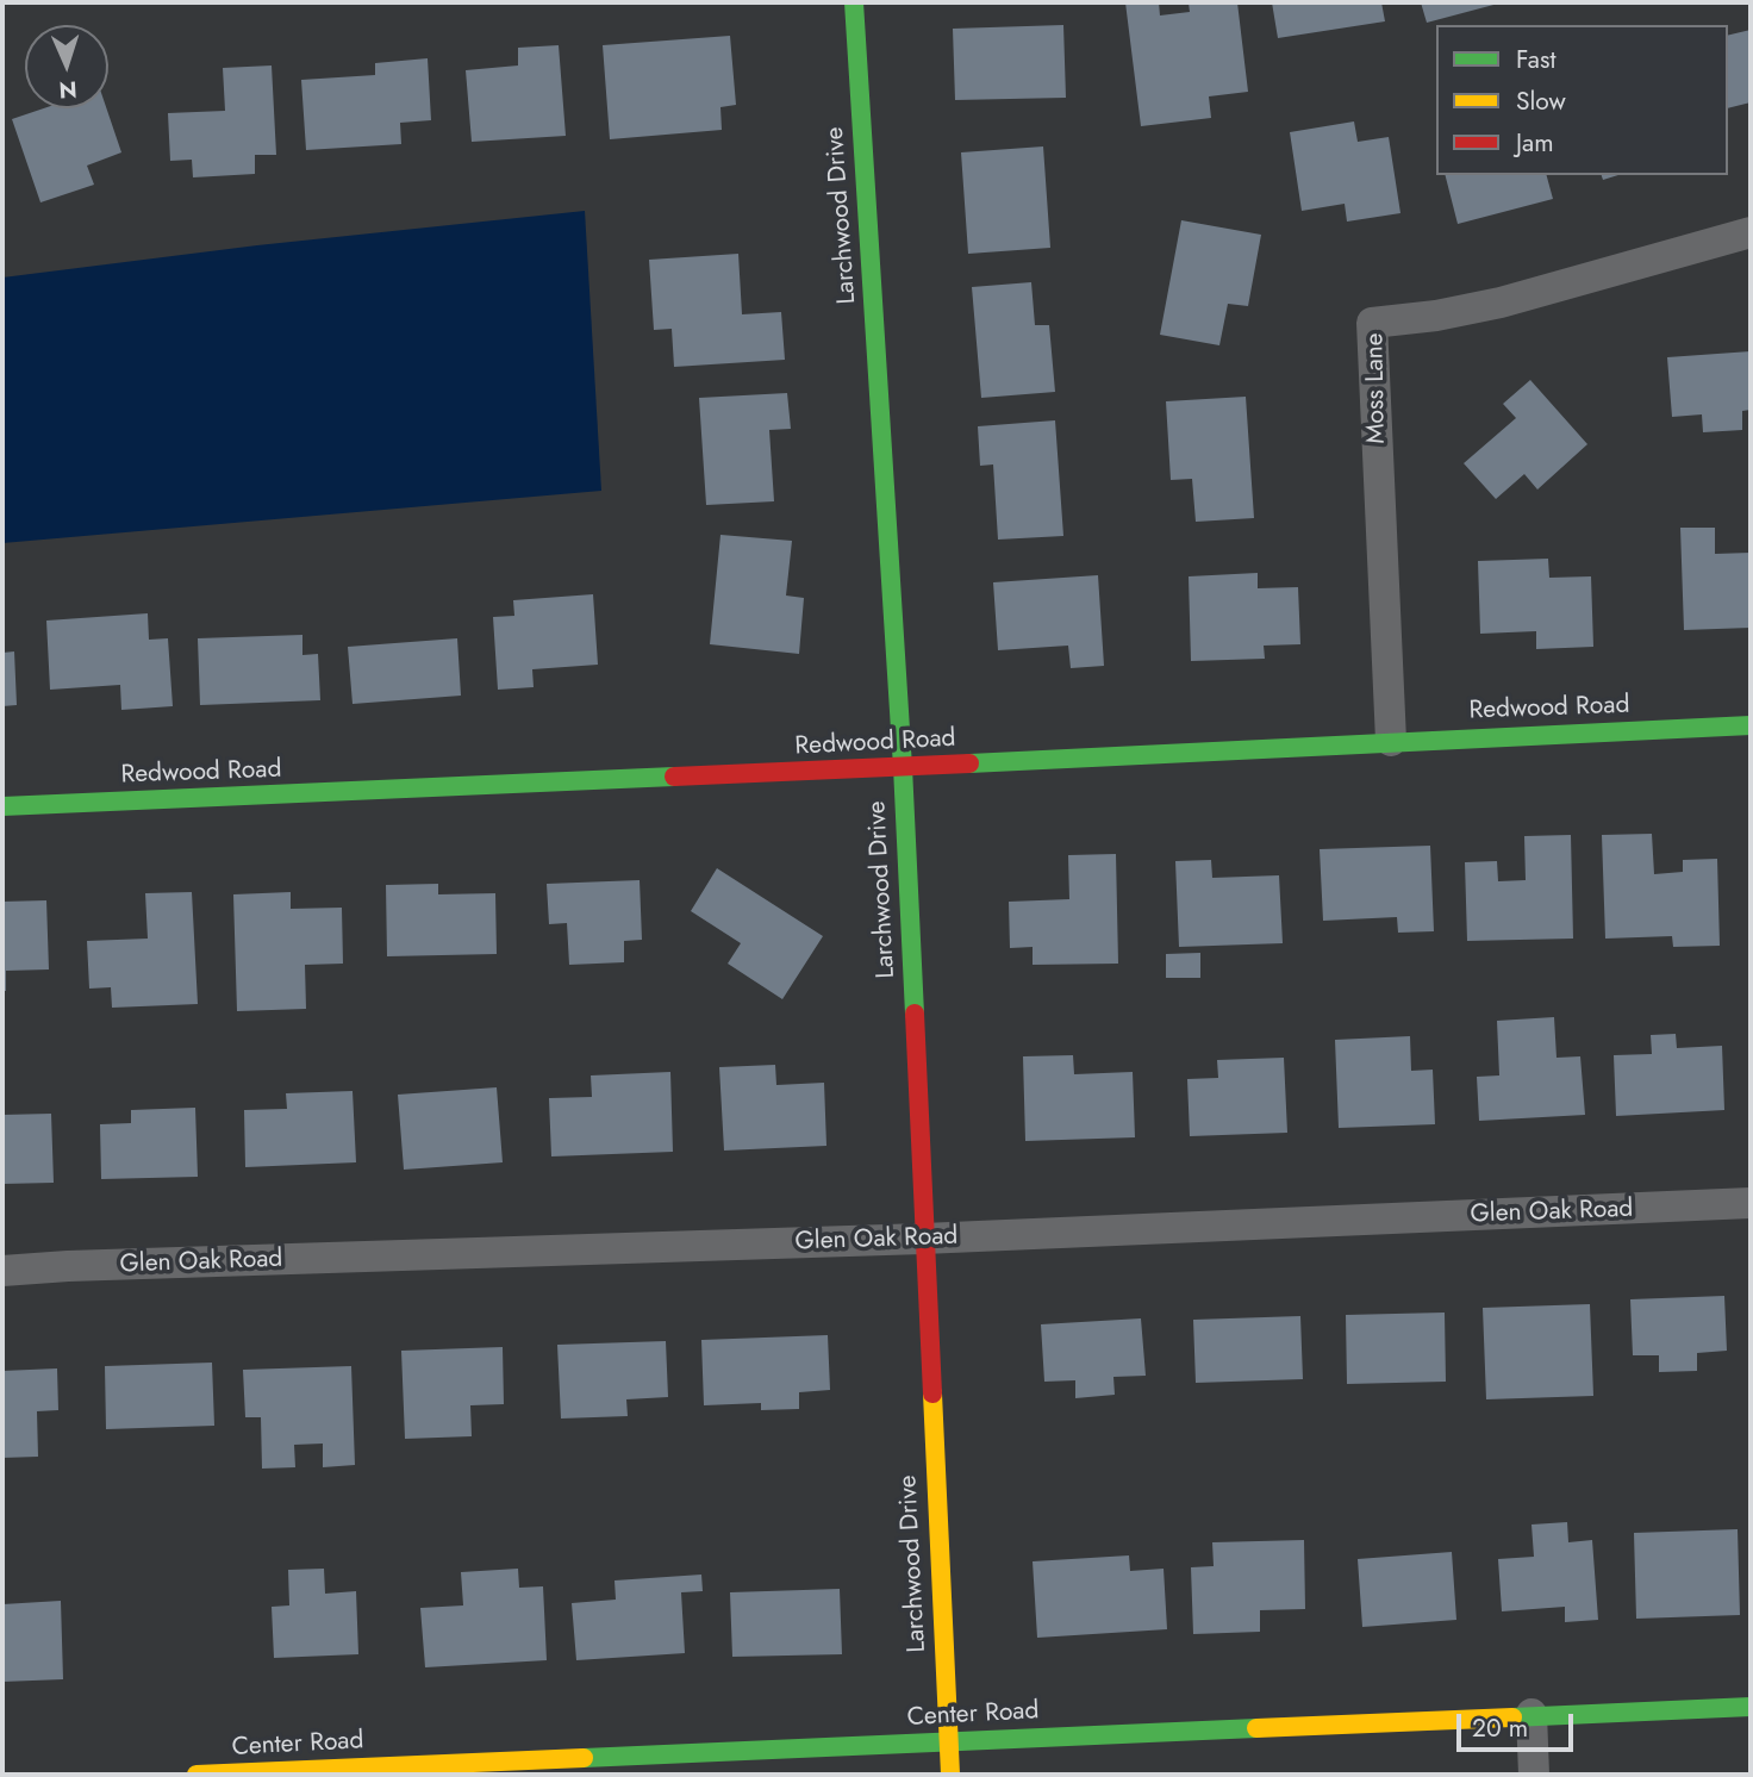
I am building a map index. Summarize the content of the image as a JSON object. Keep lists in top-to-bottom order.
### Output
{
  "streets": {
    "street": [
      "Larchwood Drive",
      "Moss Lane",
      "Redwood Road",
      "Glen Oak Road",
      "Center Road"
    ]
  },
  "crossings": [
    ["Larchwood Drive", "Redwood Road"],
    ["Larchwood Drive", "Glen Oak Road"],
    ["Larchwood Drive", "Center Road"],
    ["Moss Lane", "Redwood Road"]
  ],
  "legend": ["Fast", "Slow", "Jam"],
  "scale_bar": "20 m",
  "north": "bottom"
}
